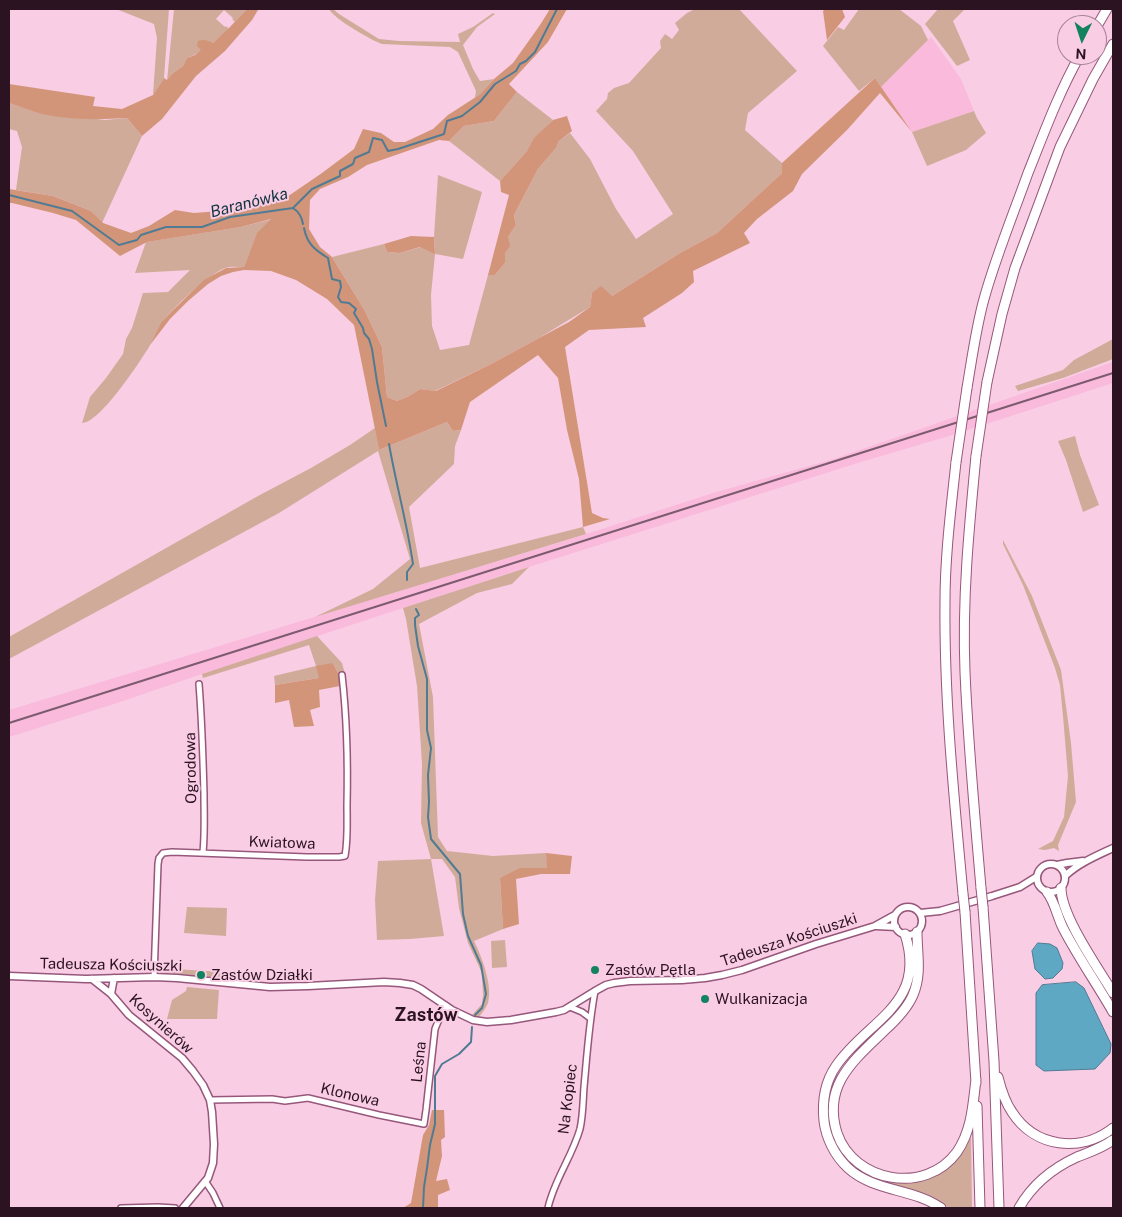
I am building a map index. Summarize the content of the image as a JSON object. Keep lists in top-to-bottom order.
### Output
{
  "streets": {
    "street": [
      "Ogrodowa",
      "Kwiatowa",
      "Tadeusza Kościuszki",
      "Kosynierów",
      "Leśna",
      "Klonowa",
      "Na Kopiec"
    ]
  },
  "crossings": [
    ["Ogrodowa", "Kwiatowa"],
    ["Kwiatowa", "Tadeusza Kościuszki"],
    ["Tadeusza Kościuszki", "Kosynierów"],
    ["Tadeusza Kościuszki", "Leśna"],
    ["Tadeusza Kościuszki", "Na Kopiec"],
    ["Kosynierów", "Klonowa"],
    ["Leśna", "Klonowa"]
  ],
  "districts": ["Zastów"],
  "water": ["Baranówka"],
  "places": ["Zastów Pętla", "Zastów Działki", "Wulkanizacja"],
  "north": "bottom"
}
